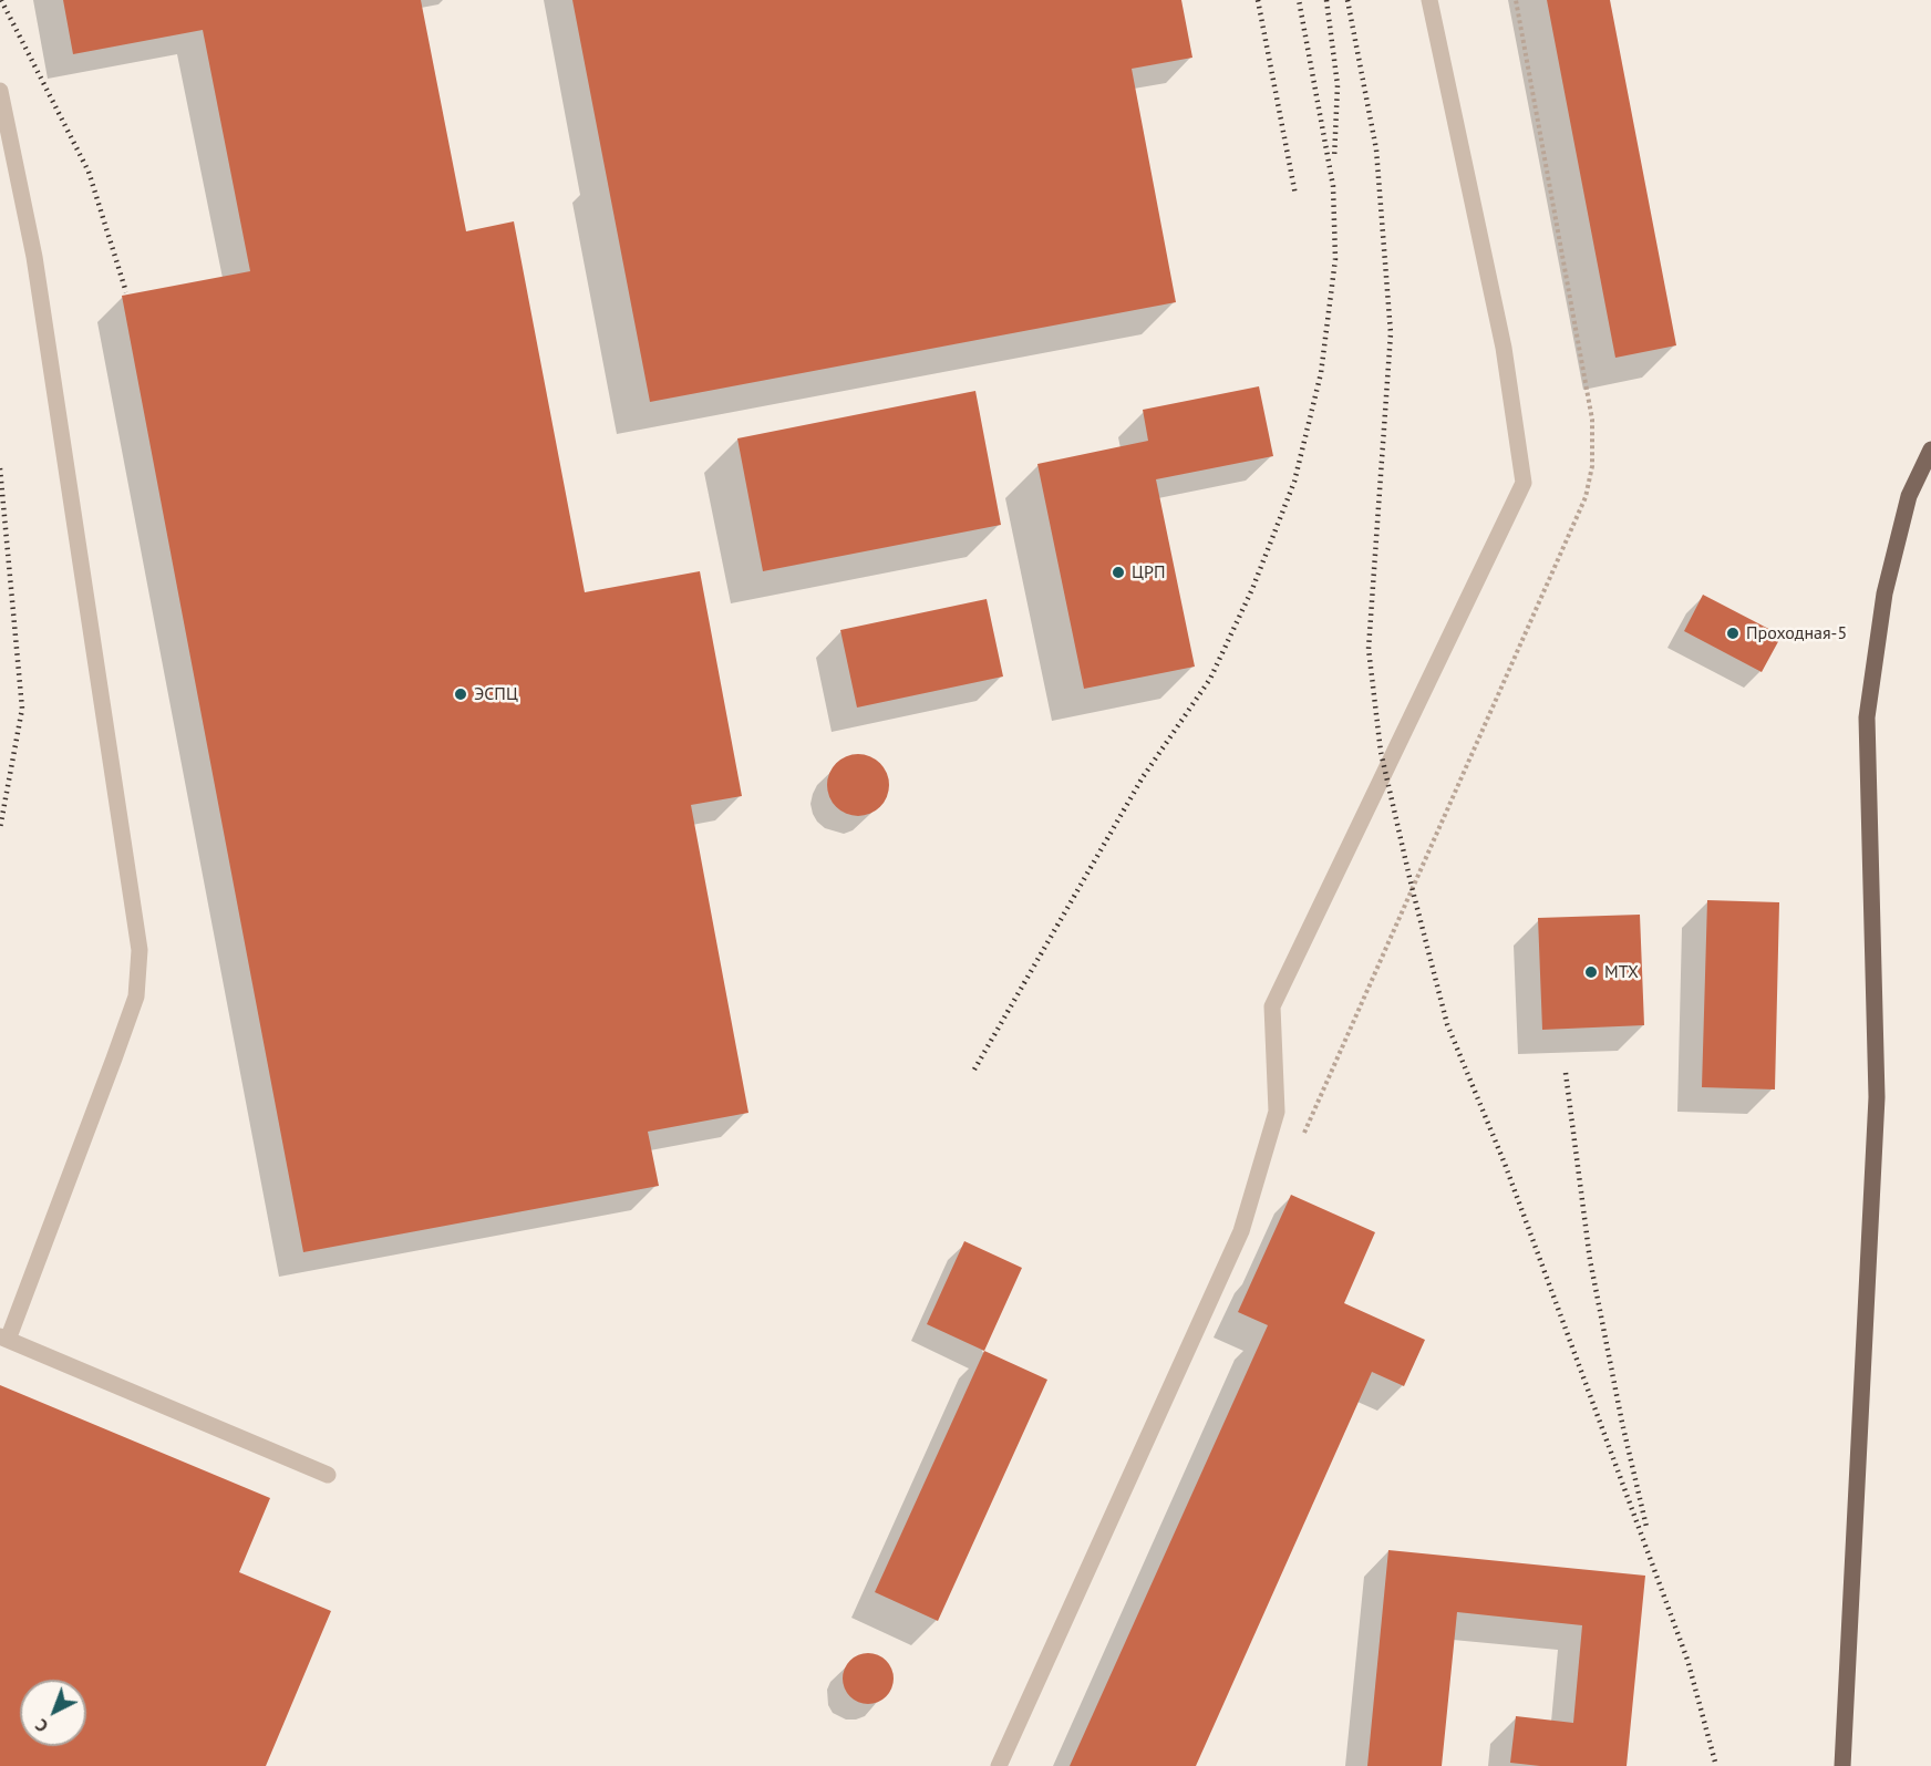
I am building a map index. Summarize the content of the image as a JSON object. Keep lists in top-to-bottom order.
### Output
{
  "places": [
    "ЦРП",
    "Проходная-5",
    "ЭСПЦ",
    "МТХ"
  ],
  "north": "bottom left"
}
